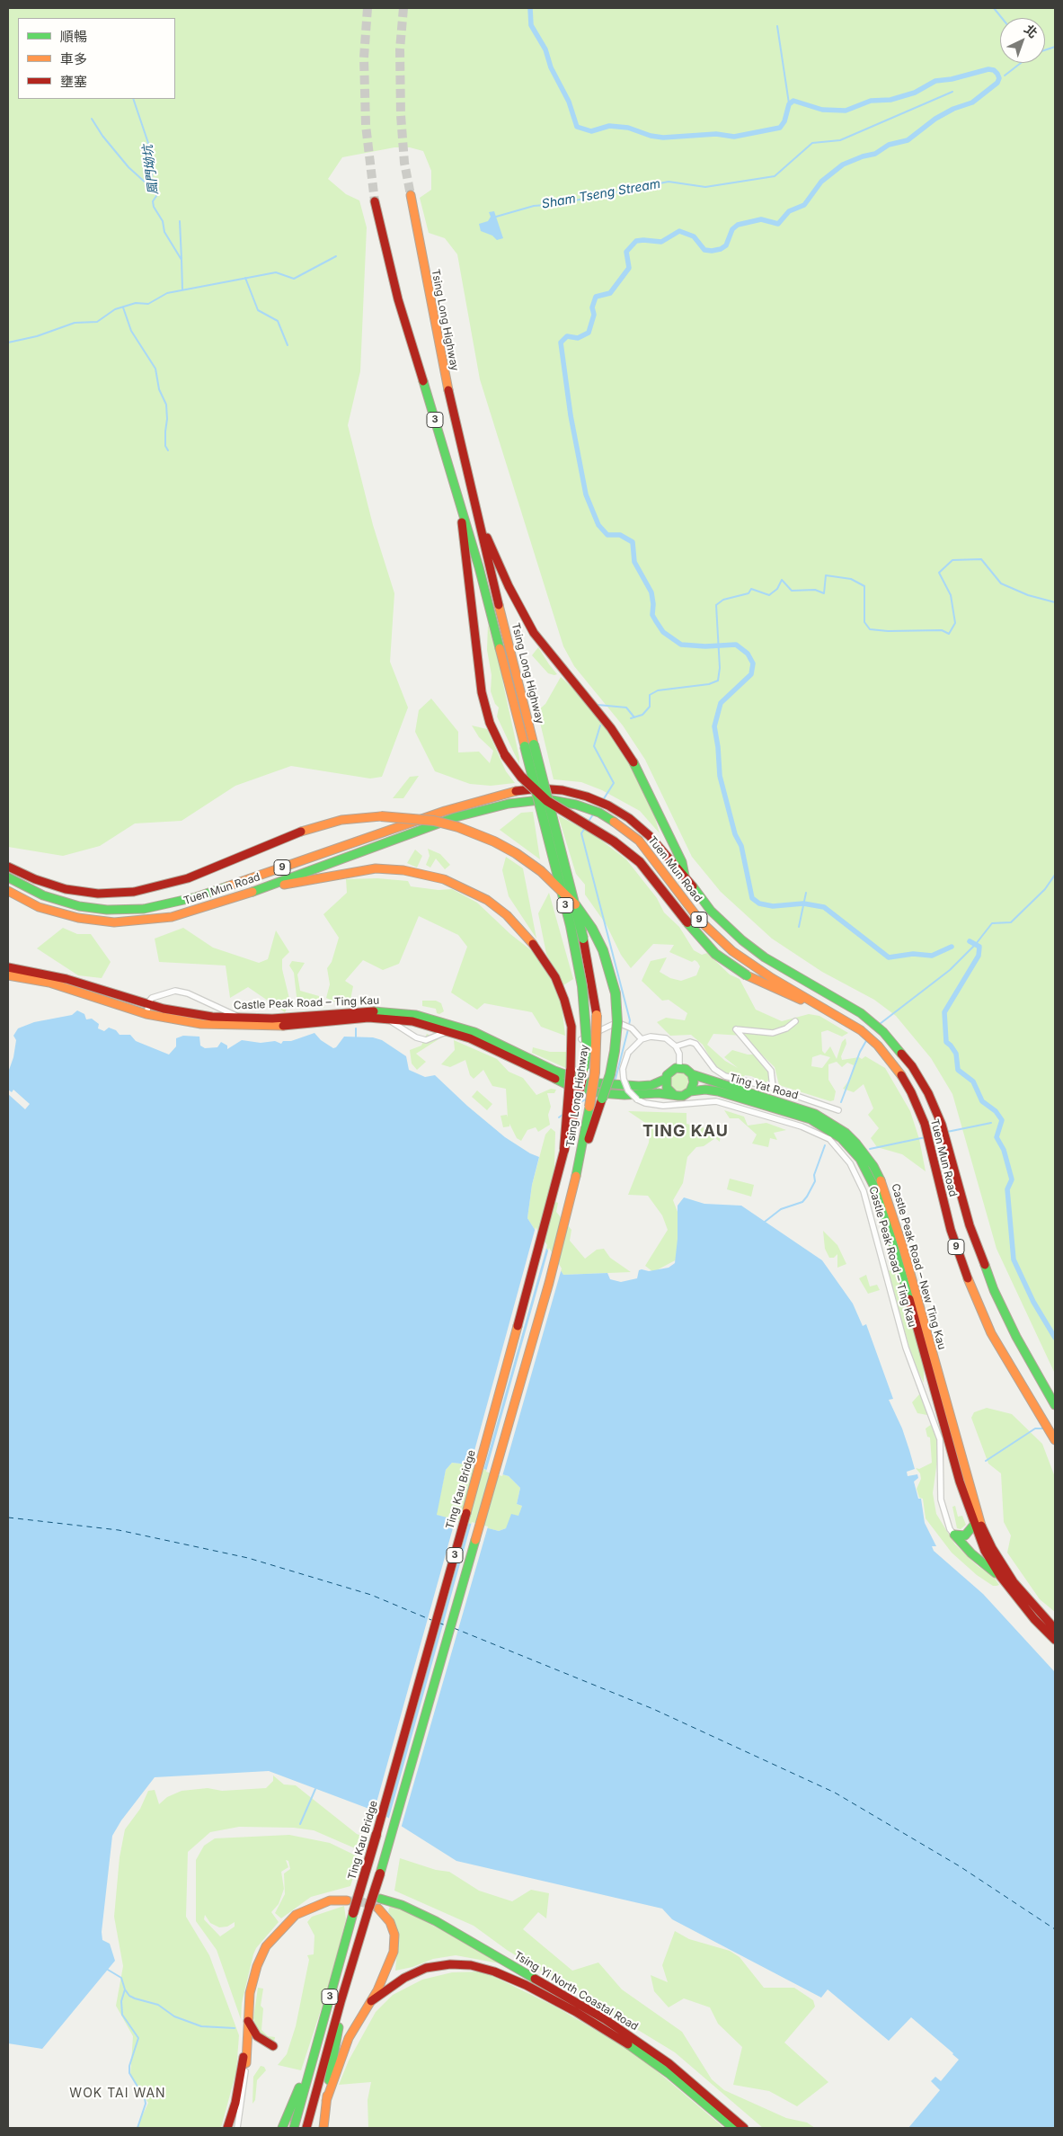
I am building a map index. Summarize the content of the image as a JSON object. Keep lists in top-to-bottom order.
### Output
{
  "streets": {
    "main road": [
      "Tsing Long Highway",
      "3",
      "9",
      "Tuen Mun Road",
      "Castle Peak Road – Ting Kau",
      "Castle Peak Road – New Ting Kau",
      "Ting Kau Bridge",
      "Tsing Yi North Coastal Road"
    ],
    "street": ["Ting Yat Road"]
  },
  "crossings": [
    ["Tsing Long Highway", "3"],
    ["Tsing Long Highway", "Ting Kau Bridge"],
    ["3", "Ting Kau Bridge"],
    ["Castle Peak Road – Ting Kau", "Castle Peak Road – New Ting Kau"]
  ],
  "districts": ["TING KAU", "WOK TAI WAN"],
  "water": ["風門坳坑", "Sham Tseng Stream"],
  "legend": ["順暢", "車多", "壅塞"],
  "north": "top right"
}
